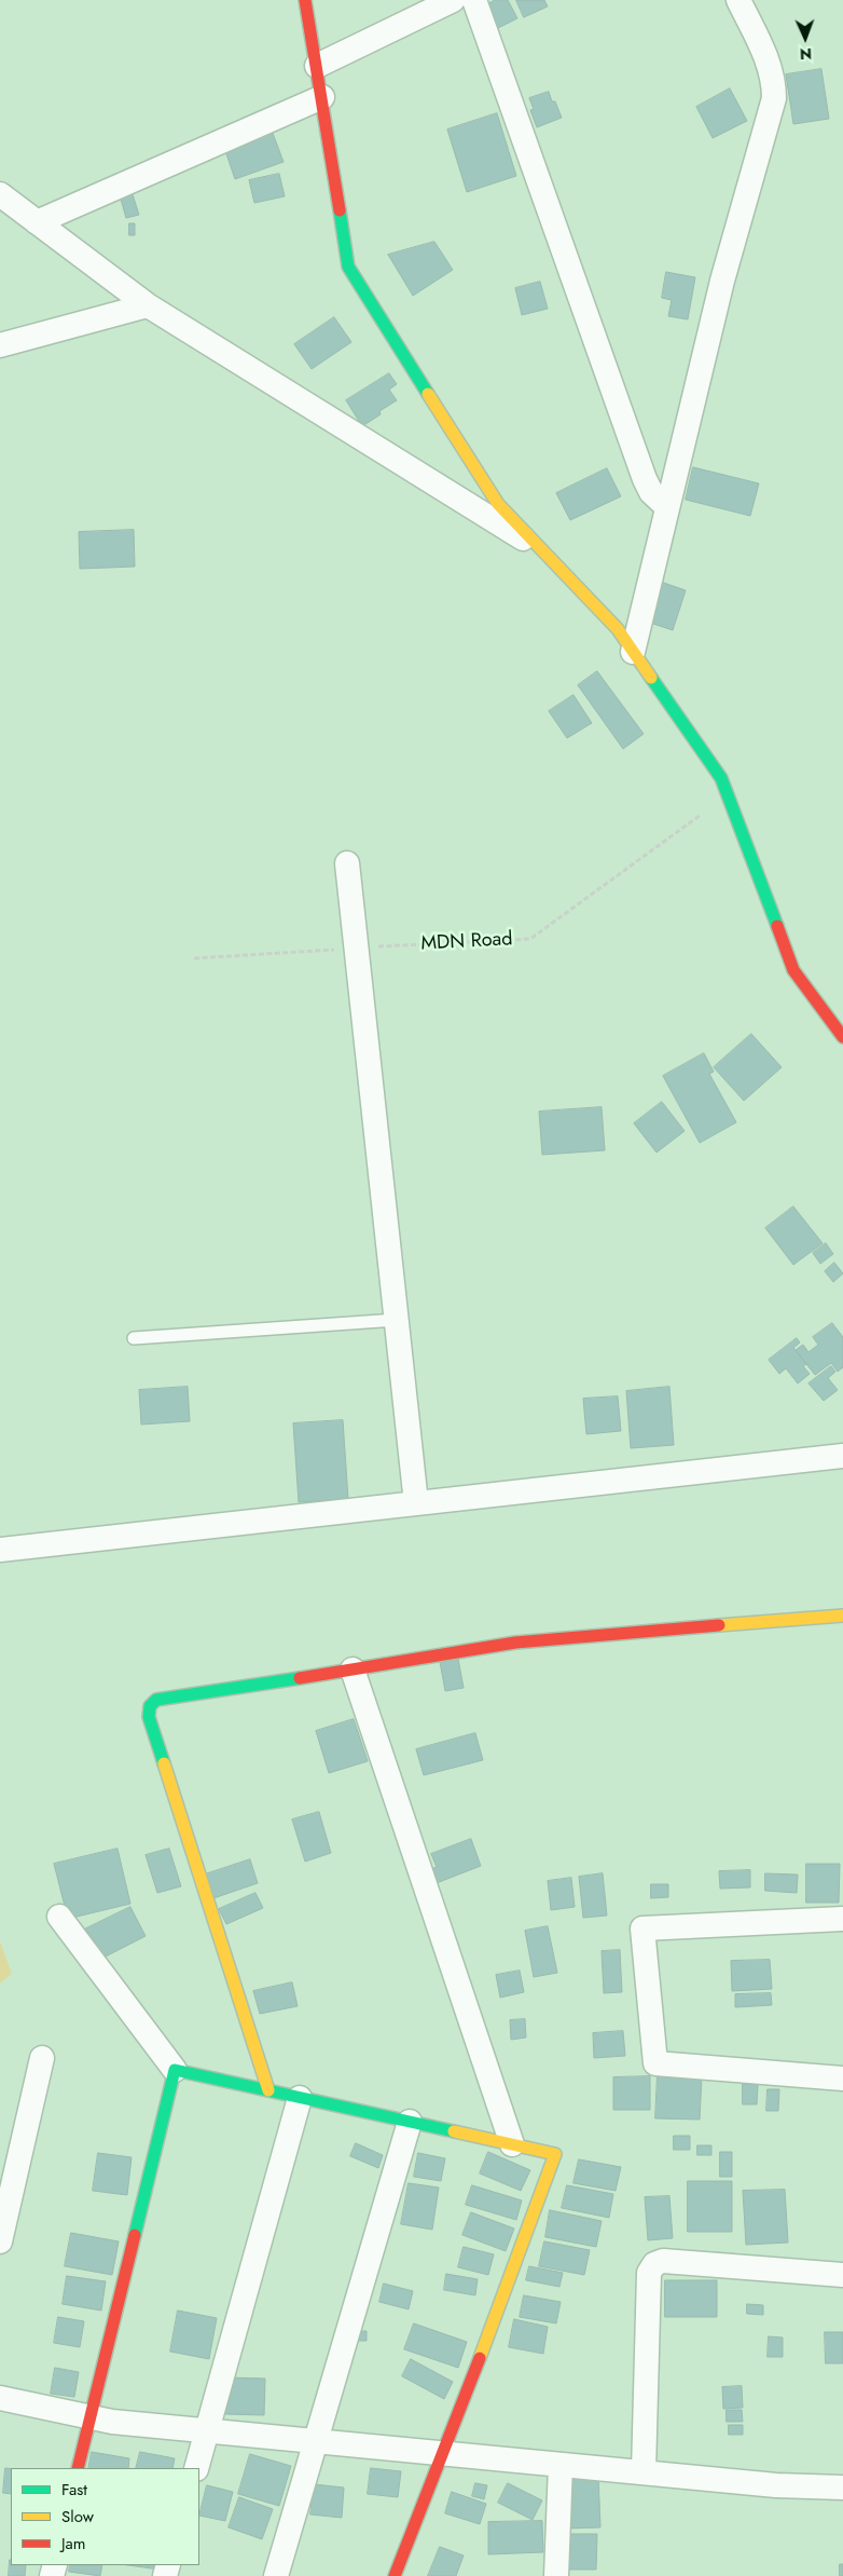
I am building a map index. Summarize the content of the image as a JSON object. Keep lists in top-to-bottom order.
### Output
{
  "streets": {
    "path": ["MDN Road"]
  },
  "legend": ["Fast", "Slow", "Jam"],
  "north": "bottom"
}
